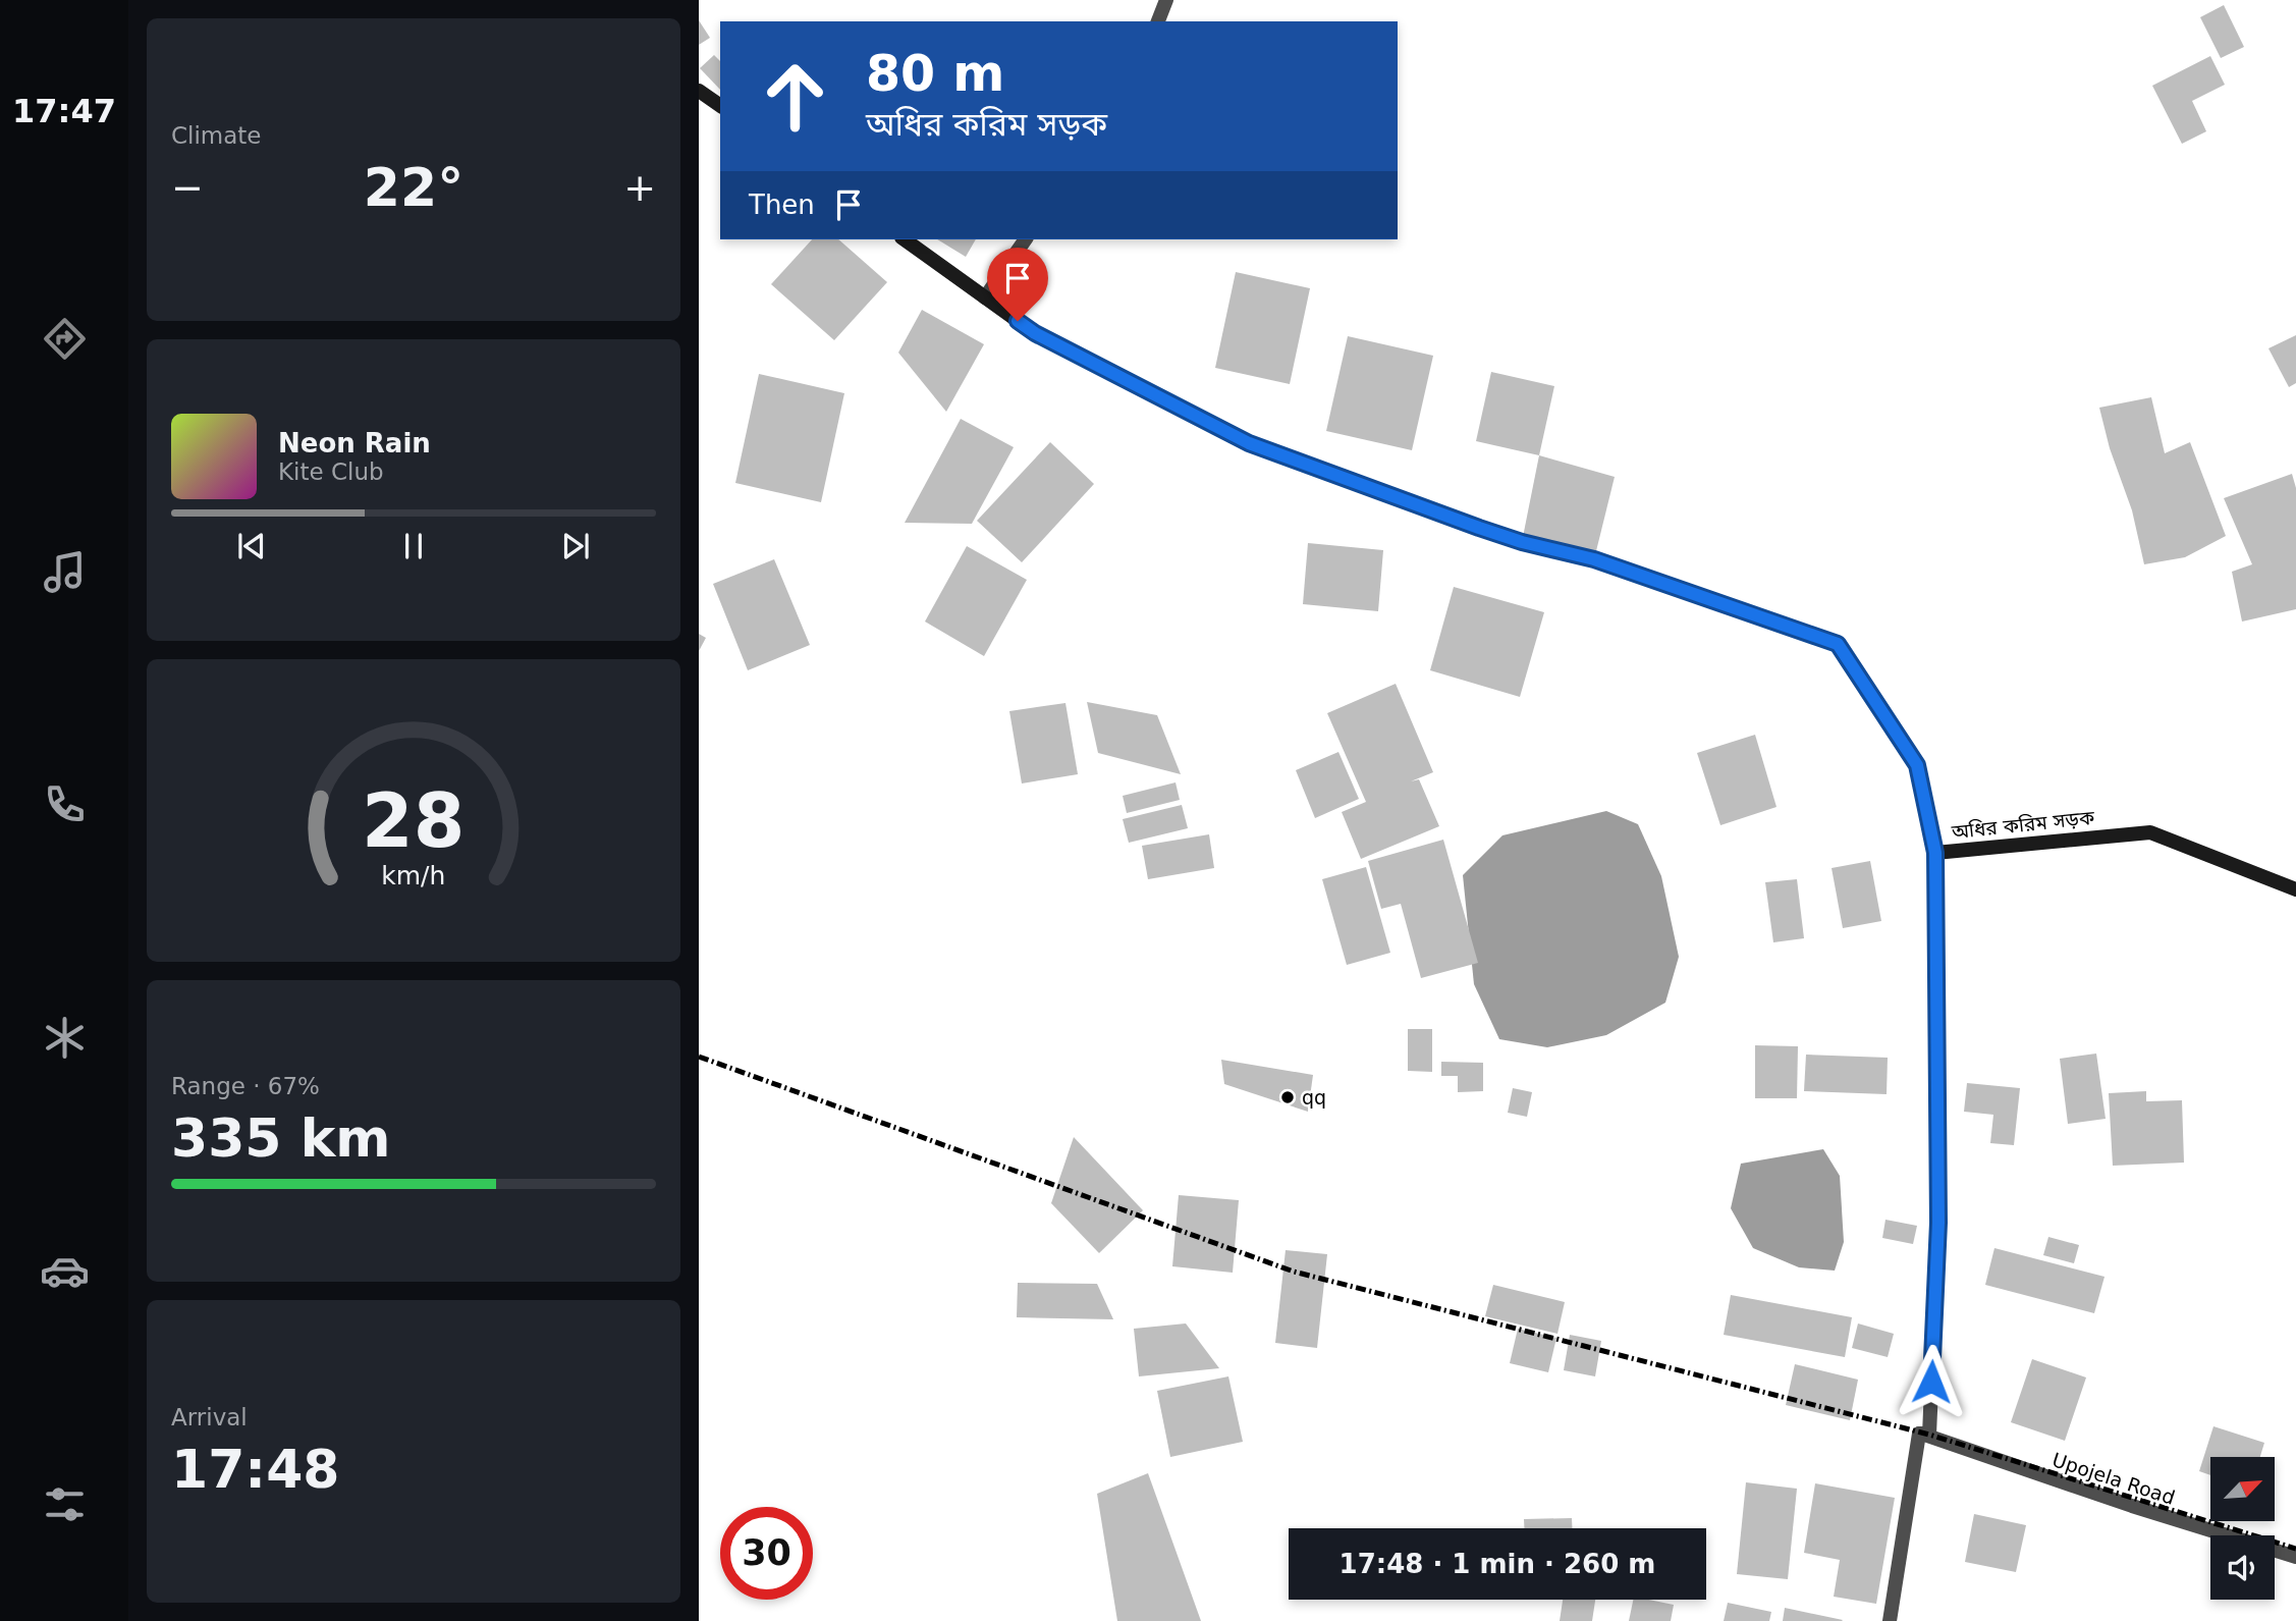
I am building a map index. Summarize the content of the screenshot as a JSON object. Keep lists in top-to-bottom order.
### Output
{
  "streets": {
    "main road": ["অধির করিম সড়ক"],
    "street": ["Upojela Road"]
  },
  "places": ["qq"],
  "north": "top right",
  "page": {
    "tabs": "17:47",
    "tile": [
      "Climate",
      ["Range · 67%", "335 km"],
      ["Arrival", "17:48"]
    ],
    "turn": ["80 m", "অধির করিম সড়ক"],
    "heat": ["−", "22°", "+"],
    "then": "Then",
    "song": ["Neon Rain", "Kite Club"],
    "limit": "30",
    "trip": "17:48 · 1 min · 260 m",
    "gauge": ["28", "km/h"]
  }
}
